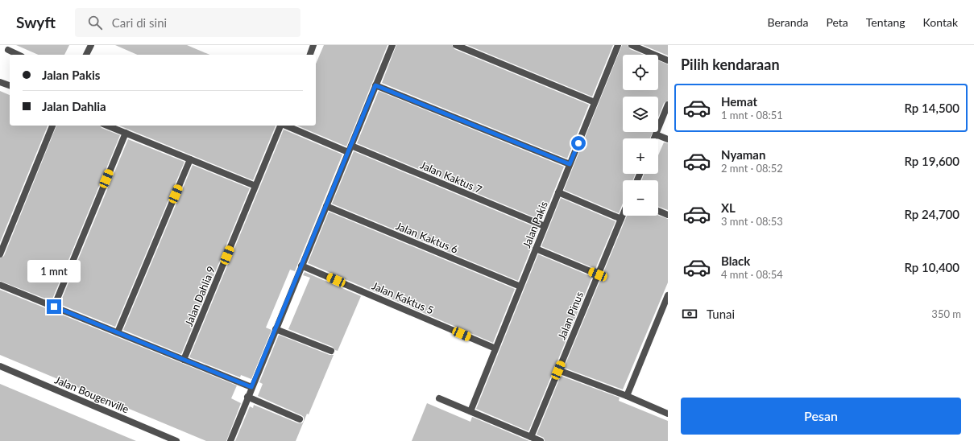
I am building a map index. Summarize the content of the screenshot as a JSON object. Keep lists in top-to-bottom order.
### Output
{
  "streets": {
    "street": [
      "Jalan Kaktus 7",
      "Jalan Pakis",
      "Jalan Kaktus 6",
      "Jalan Dahlia 9",
      "Jalan Kaktus 5",
      "Jalan Pinus",
      "Jalan Bougenville"
    ]
  },
  "crossings": [
    ["Jalan Kaktus 7", "Jalan Pakis"],
    ["Jalan Pakis", "Jalan Kaktus 6"],
    ["Jalan Pakis", "Jalan Kaktus 5"]
  ],
  "page": {
    "header": "Swyft",
    "search": "Cari di sini",
    "nav": [
      "Beranda",
      "Peta",
      "Tentang",
      "Kontak"
    ],
    "heading": "Pilih kendaraan",
    "map_buttons": ["+", "−"],
    "banner": ["Jalan Pakis", "Jalan Dahlia"],
    "list": [
      {
        "name": "Hemat",
        "note": "1 mnt · 08:51",
        "value": "Rp 14,500"
      },
      {
        "name": "Nyaman",
        "note": "2 mnt · 08:52",
        "value": "Rp 19,600"
      },
      {
        "name": "XL",
        "note": "3 mnt · 08:53",
        "value": "Rp 24,700"
      },
      {
        "name": "Black",
        "note": "4 mnt · 08:54",
        "value": "Rp 10,400"
      }
    ],
    "bubble": "1 mnt",
    "pay": ["Tunai", "350 m"],
    "buttons": "Pesan"
  }
}
